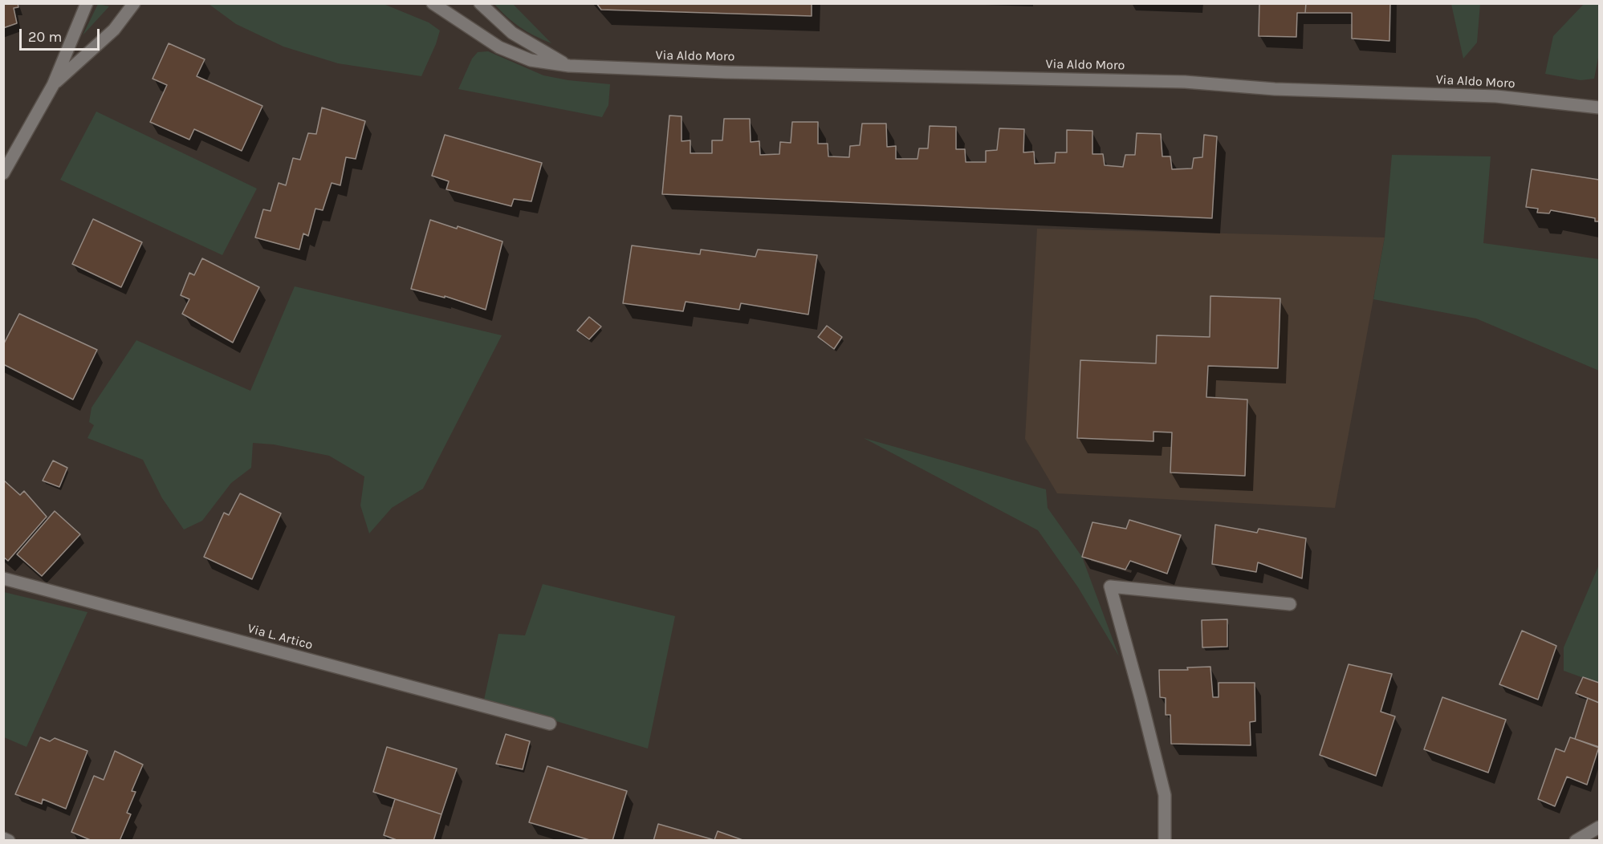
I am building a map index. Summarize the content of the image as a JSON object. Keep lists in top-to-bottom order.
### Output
{
  "streets": {
    "street": ["Via Aldo Moro", "Via L. Artico"]
  },
  "scale_bar": "20 m"
}
